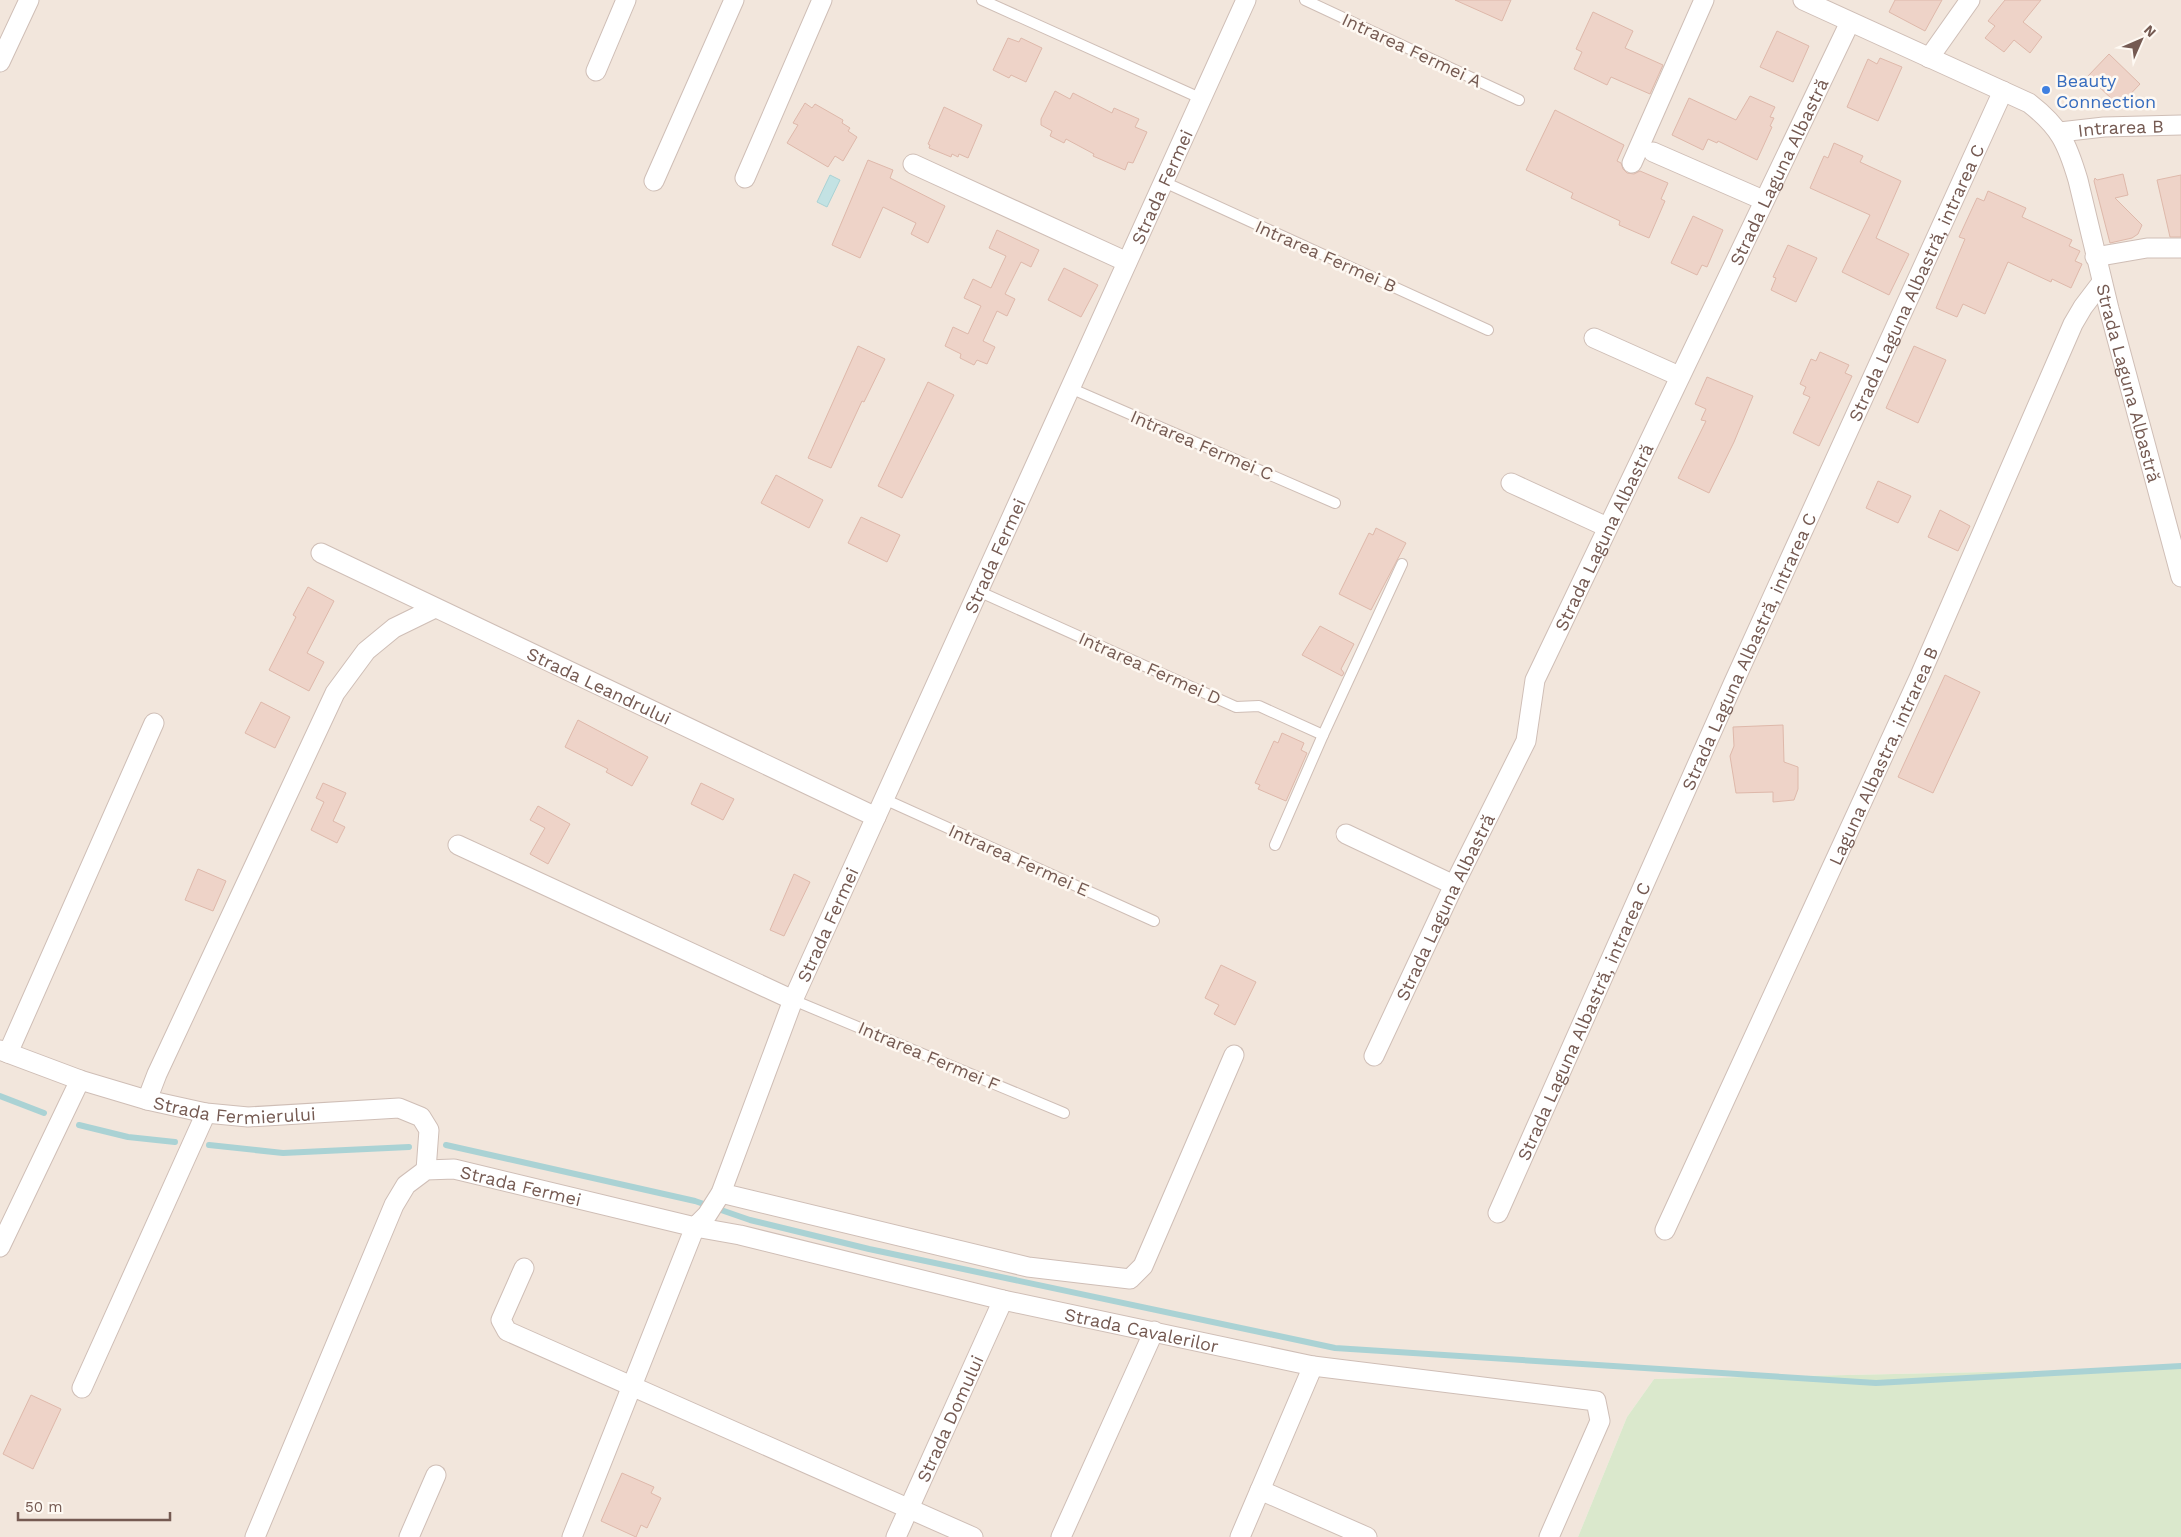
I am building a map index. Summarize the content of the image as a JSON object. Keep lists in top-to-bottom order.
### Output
{
  "streets": {
    "street": [
      "Intrarea B",
      "Strada Laguna Albastră",
      "Strada Fermei",
      "Strada Laguna Albastră, intrarea C",
      "Strada Leandrului",
      "Laguna Albastra, intrarea B",
      "Strada Fermierului",
      "Strada Cavalerilor",
      "Strada Domului"
    ],
    "lane": [
      "Intrarea Fermei A",
      "Intrarea Fermei B",
      "Intrarea Fermei C",
      "Intrarea Fermei D",
      "Intrarea Fermei E",
      "Intrarea Fermei F"
    ]
  },
  "crossings": [
    ["Intrarea B", "Strada Laguna Albastră"],
    ["Strada Laguna Albastră", "Strada Laguna Albastră, intrarea C"],
    ["Strada Laguna Albastră", "Laguna Albastra, intrarea B"],
    ["Strada Fermei", "Intrarea Fermei B"],
    ["Strada Fermei", "Intrarea Fermei C"],
    ["Strada Fermei", "Intrarea Fermei D"],
    ["Strada Fermei", "Strada Leandrului"],
    ["Strada Fermei", "Intrarea Fermei E"],
    ["Strada Fermei", "Intrarea Fermei F"],
    ["Strada Fermei", "Strada Fermierului"],
    ["Strada Fermei", "Strada Cavalerilor"],
    ["Strada Cavalerilor", "Strada Domului"]
  ],
  "places": ["Beauty Connection"],
  "scale_bar": "50 m",
  "north": "top right"
}
